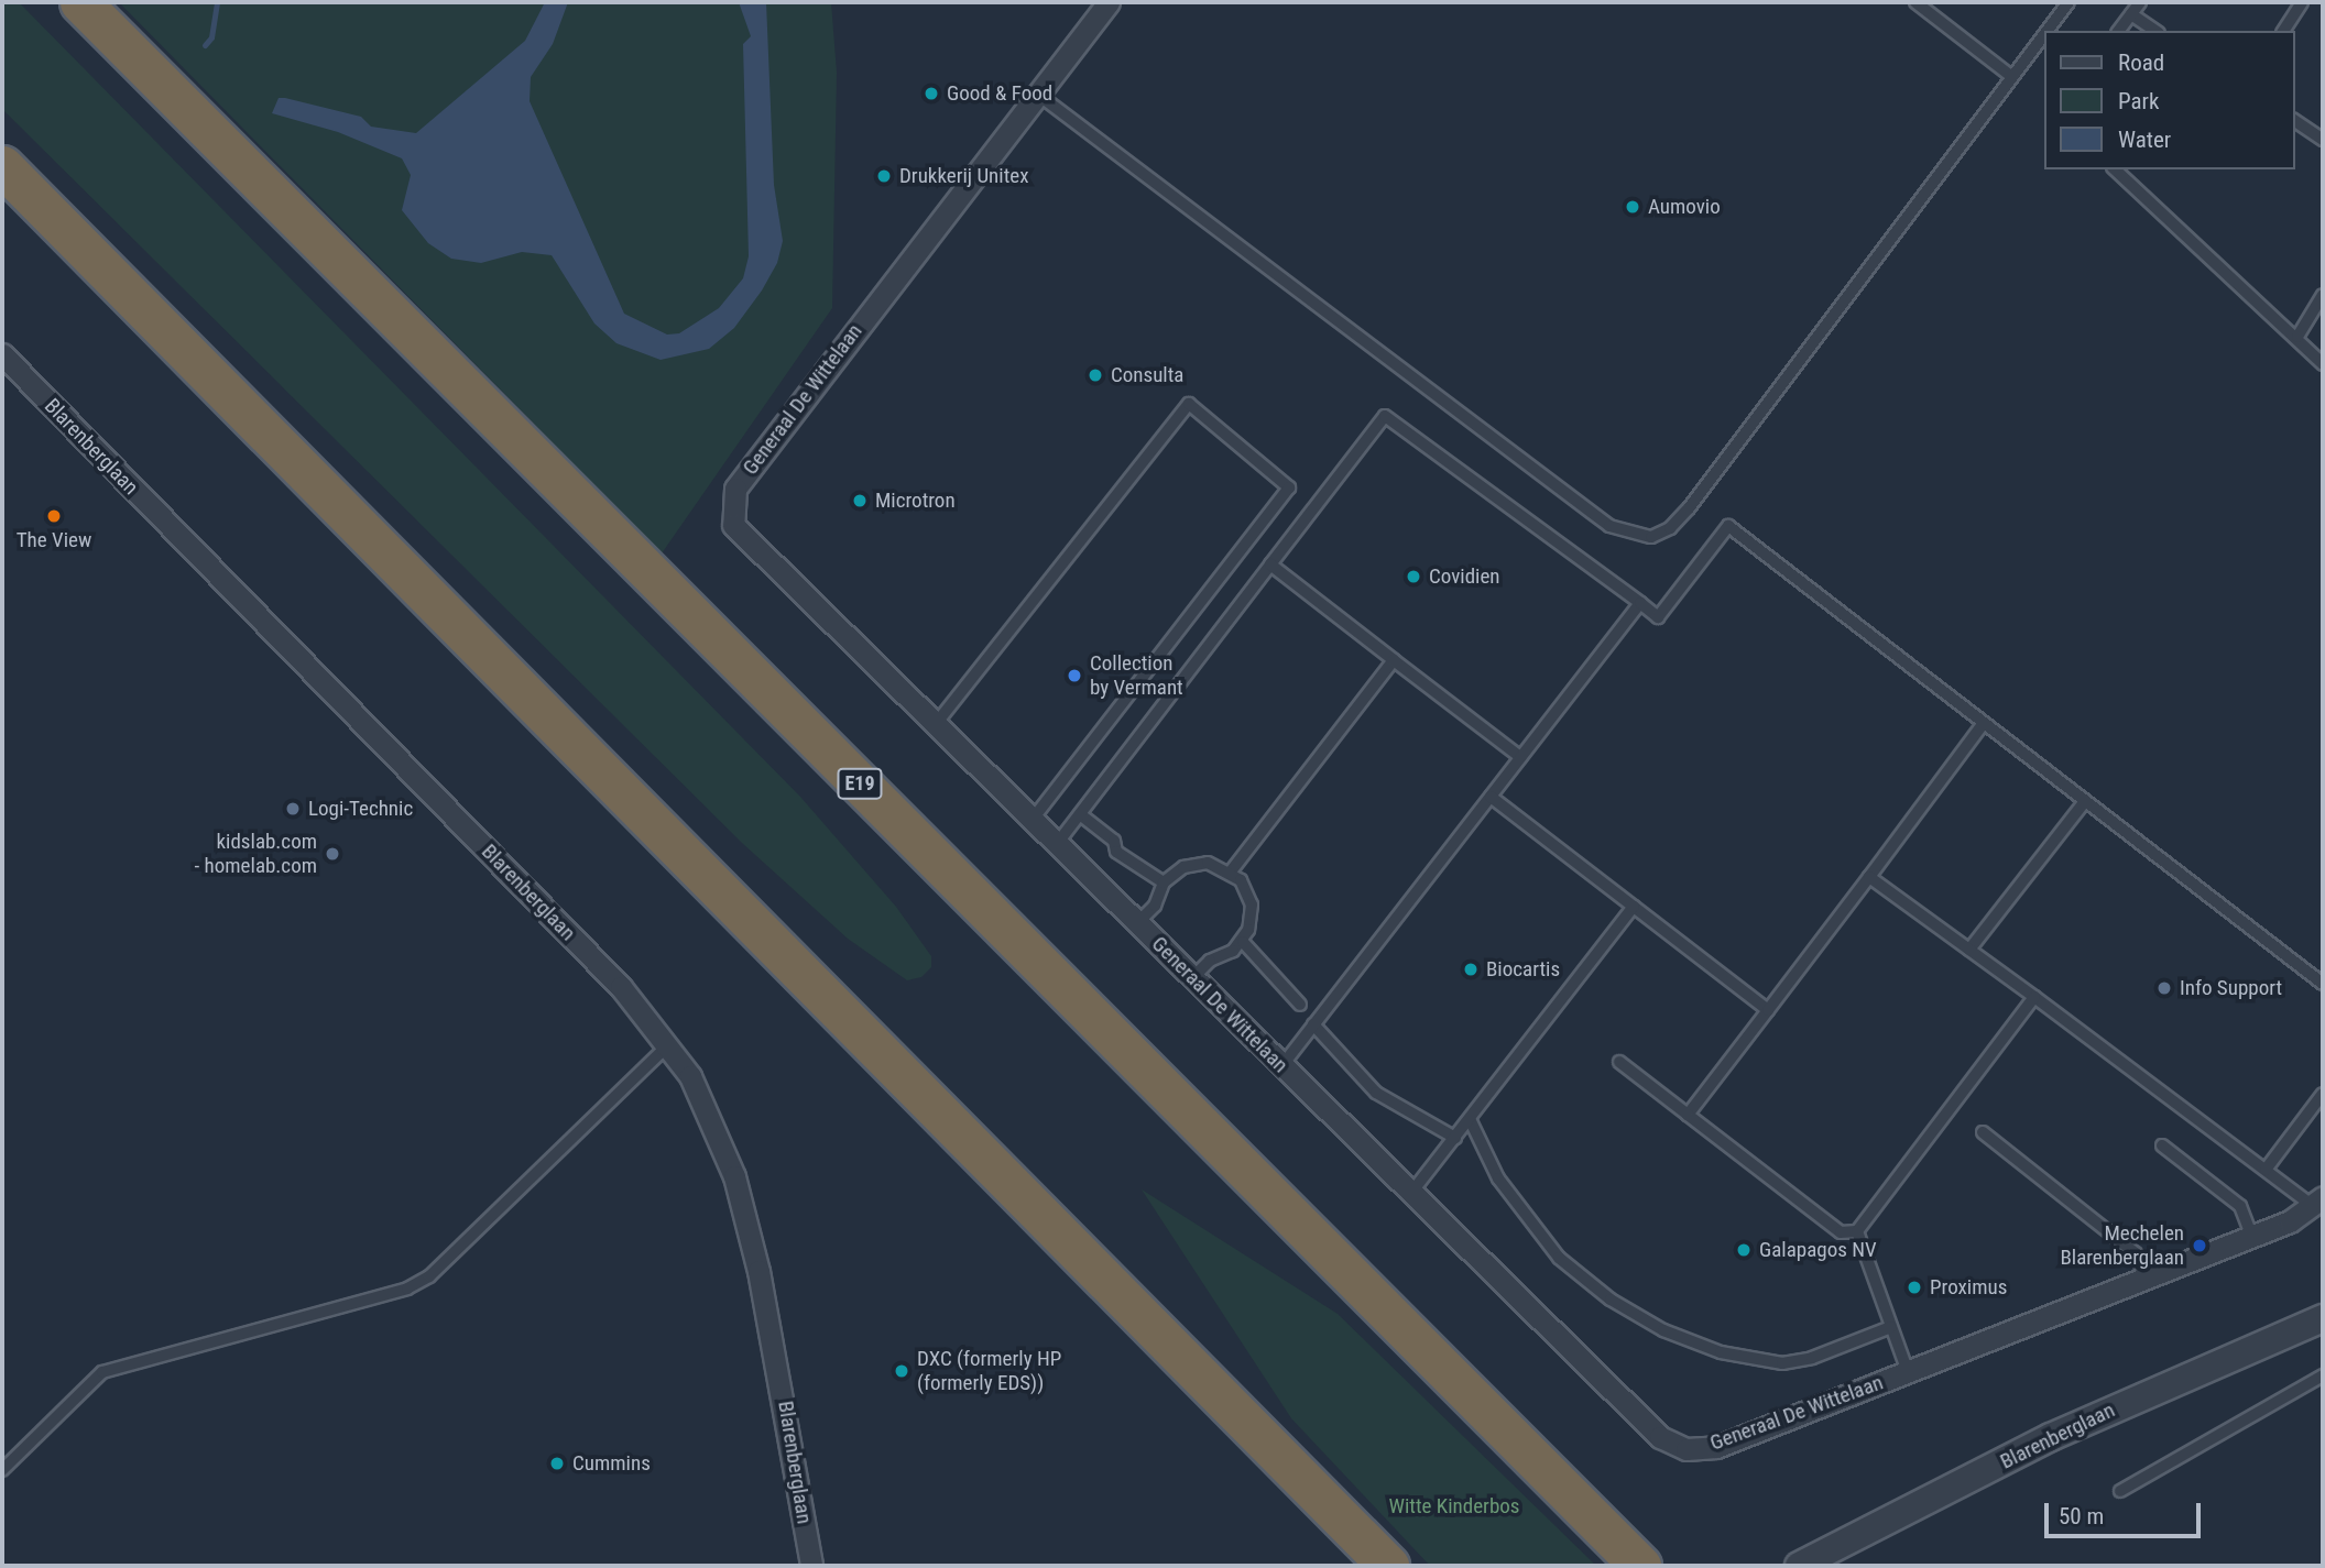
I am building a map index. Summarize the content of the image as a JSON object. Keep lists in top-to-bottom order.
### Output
{
  "streets": {
    "highway": ["E19"],
    "street": ["Generaal De Wittelaan", "Blarenberglaan"]
  },
  "parks": ["Witte Kinderbos"],
  "places": [
    "Good & Food",
    "Drukkerij Unitex",
    "Aumovio",
    "Consulta",
    "Microtron",
    "The View",
    "Covidien",
    "Collection by Vermant",
    "Logi-Technic",
    "kidslab.com - homelab.com",
    "Biocartis",
    "Info Support",
    "Mechelen Blarenberglaan",
    "Galapagos NV",
    "Proximus",
    "DXC (formerly HP (formerly EDS))",
    "Cummins"
  ],
  "legend": ["Road", "Park", "Water"],
  "scale_bar": "50 m"
}
